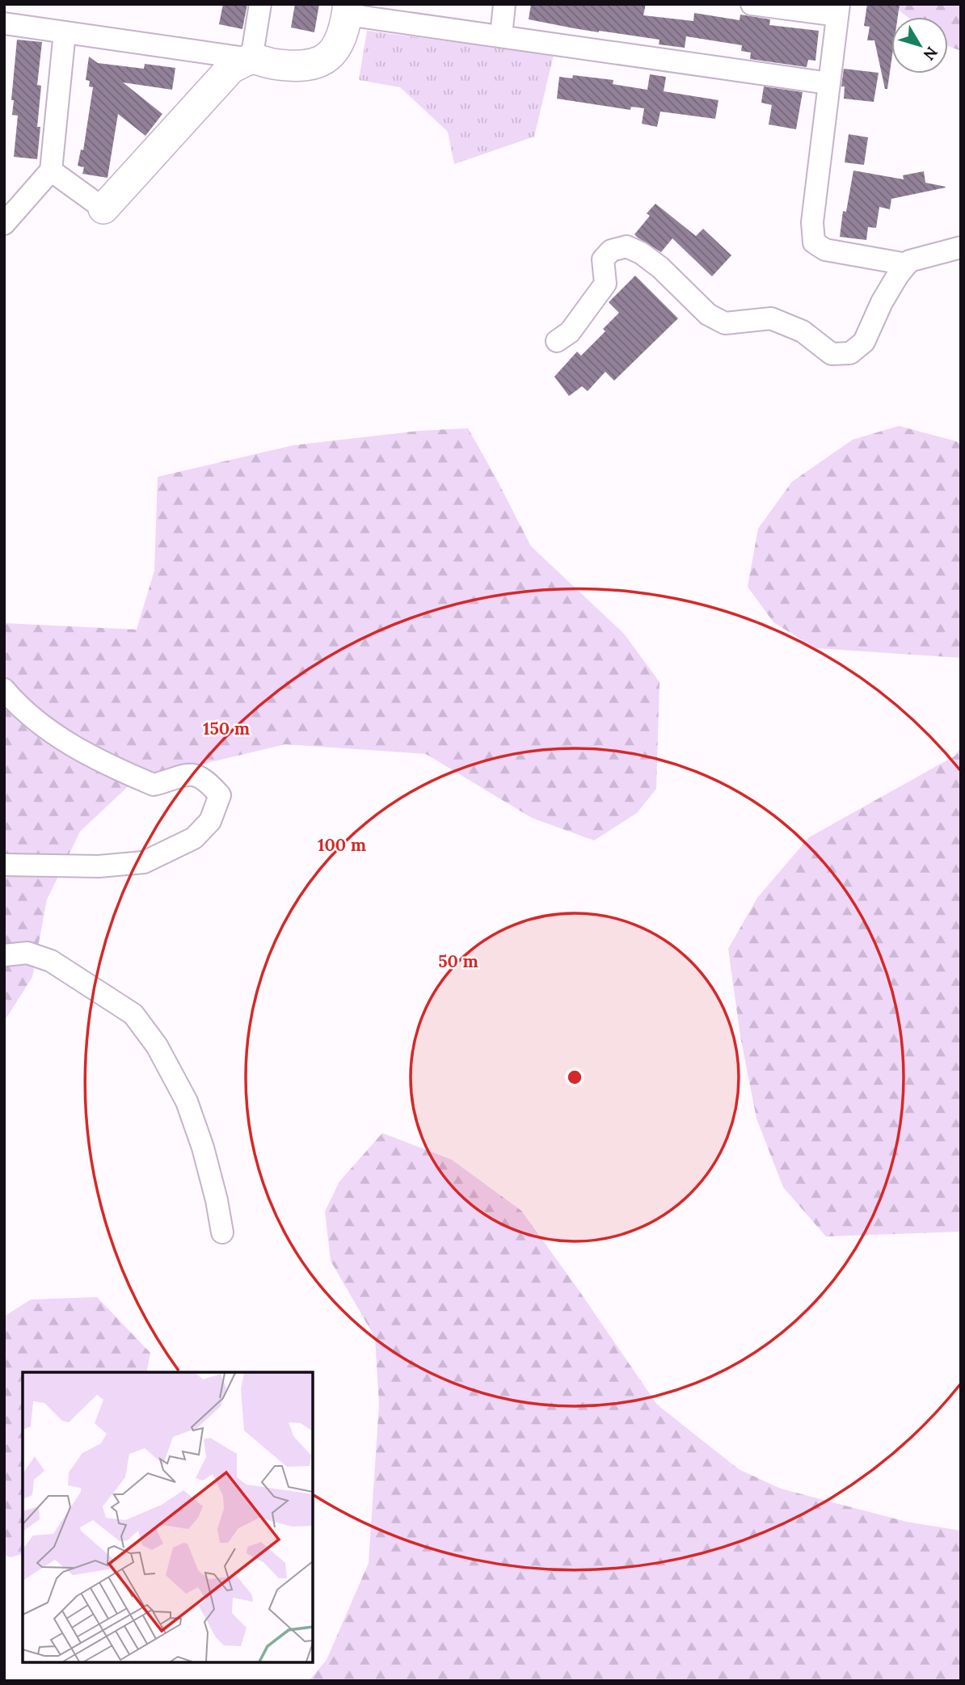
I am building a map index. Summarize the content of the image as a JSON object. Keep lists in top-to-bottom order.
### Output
{
  "north": "bottom right",
  "rings": ["150 m", "100 m", "50 m"]
}
